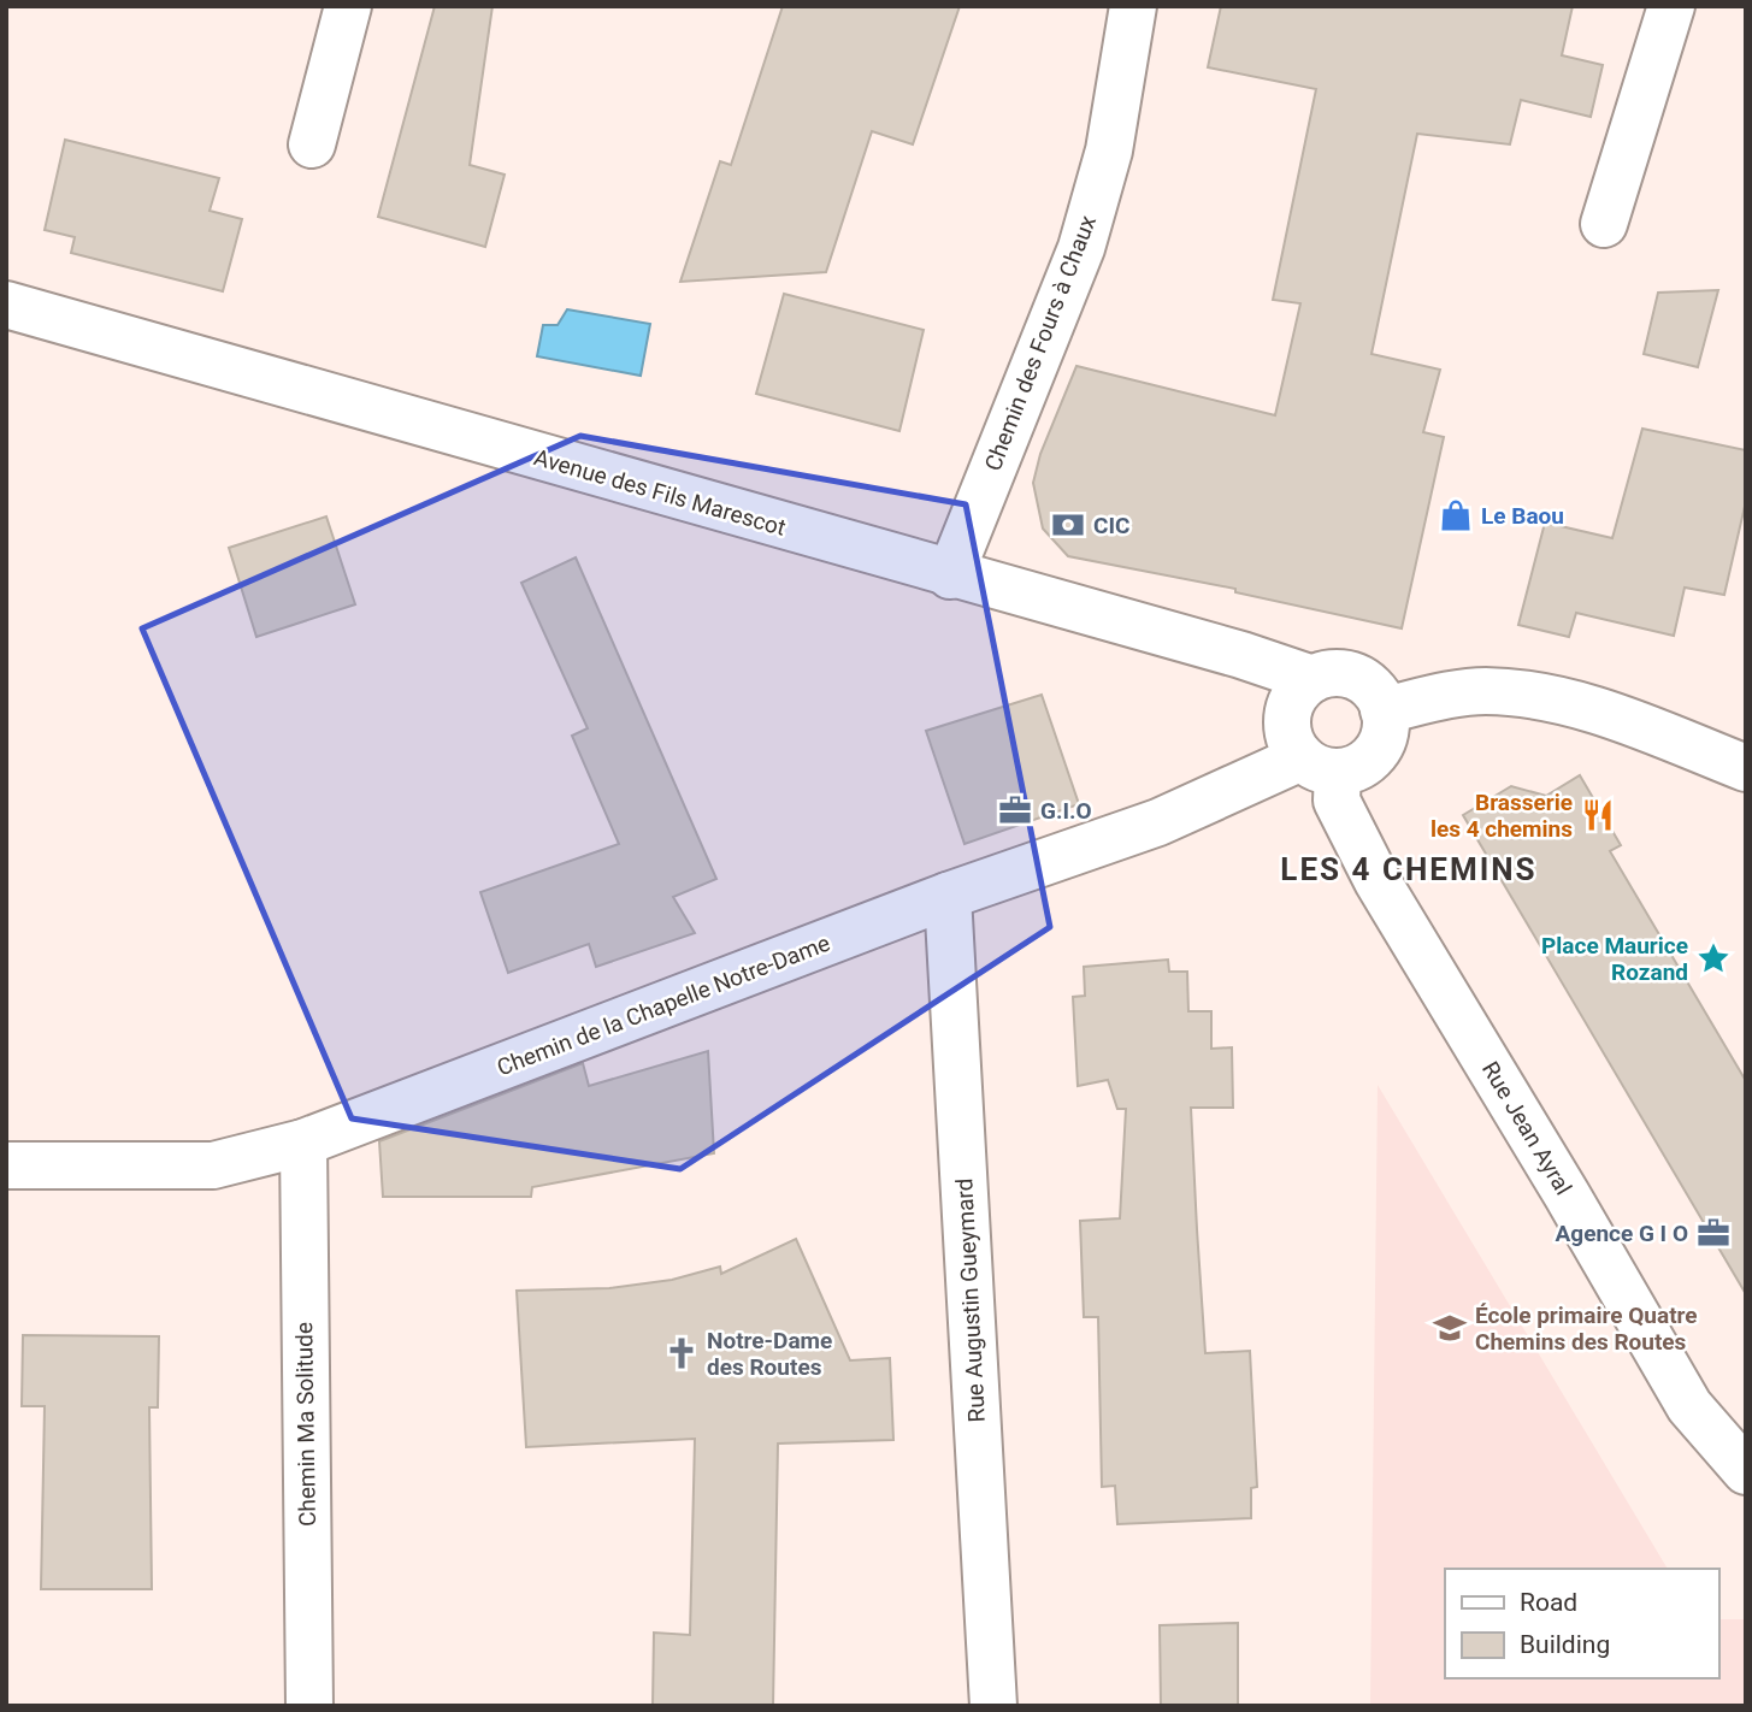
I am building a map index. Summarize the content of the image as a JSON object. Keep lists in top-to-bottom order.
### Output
{
  "streets": {
    "street": [
      "Chemin des Fours à Chaux",
      "Avenue des Fils Marescot",
      "Chemin de la Chapelle Notre-Dame",
      "Rue Jean Ayral",
      "Rue Augustin Gueymard",
      "Chemin Ma Solitude"
    ]
  },
  "crossings": [
    ["Chemin des Fours à Chaux", "Avenue des Fils Marescot"],
    ["Avenue des Fils Marescot", "Chemin de la Chapelle Notre-Dame"],
    ["Avenue des Fils Marescot", "Rue Jean Ayral"],
    ["Chemin de la Chapelle Notre-Dame", "Rue Jean Ayral"],
    ["Chemin de la Chapelle Notre-Dame", "Rue Augustin Gueymard"],
    ["Chemin de la Chapelle Notre-Dame", "Chemin Ma Solitude"]
  ],
  "districts": ["LES 4 CHEMINS"],
  "places": {
    "shop": ["Le Baou"],
    "bank": ["CIC"],
    "office": ["G.I.O", "Agence G I O"],
    "restaurant": ["Brasserie les 4 chemins"],
    "place": ["Place Maurice Rozand"],
    "school or university": ["École primaire Quatre Chemins des Routes"],
    "church": ["Notre-Dame des Routes"]
  },
  "legend": ["Road", "Building"]
}
